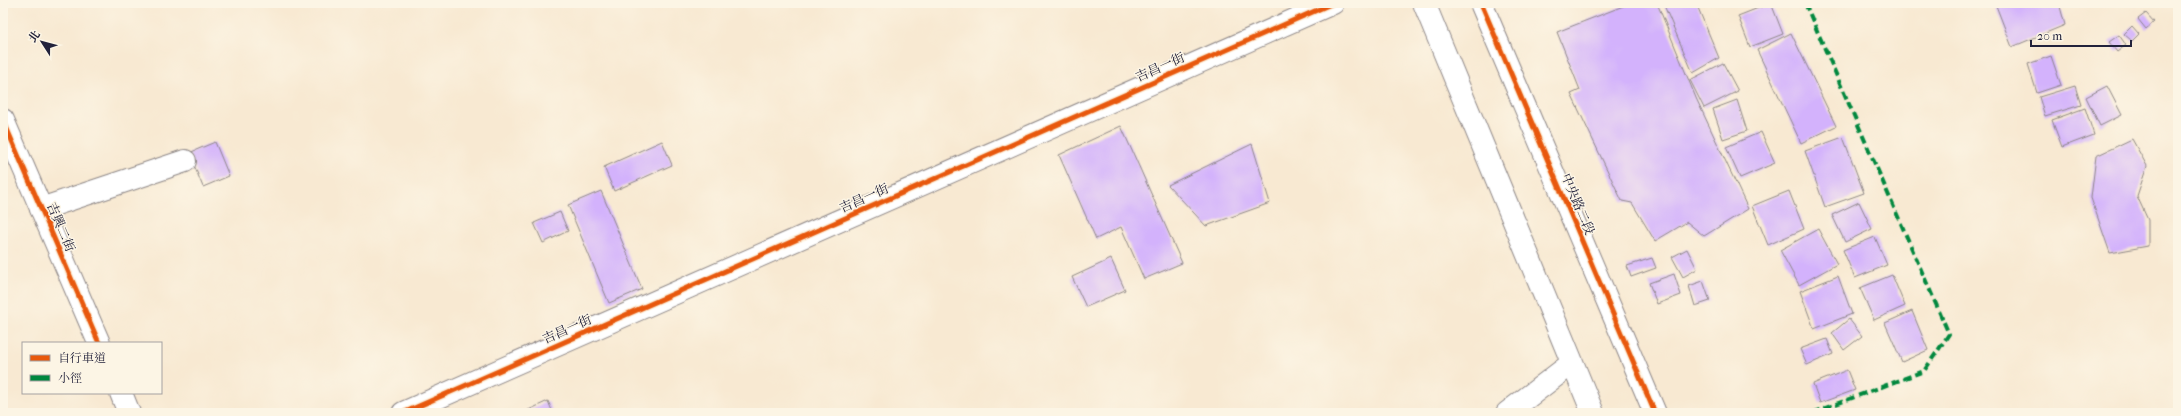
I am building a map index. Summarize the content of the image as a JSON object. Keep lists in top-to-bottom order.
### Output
{
  "streets": {
    "street": ["吉昌一街", "中央路二段", "吉興二街"]
  },
  "legend": ["自行車道", "小徑"],
  "scale_bar": "20 m",
  "north": "top left"
}
